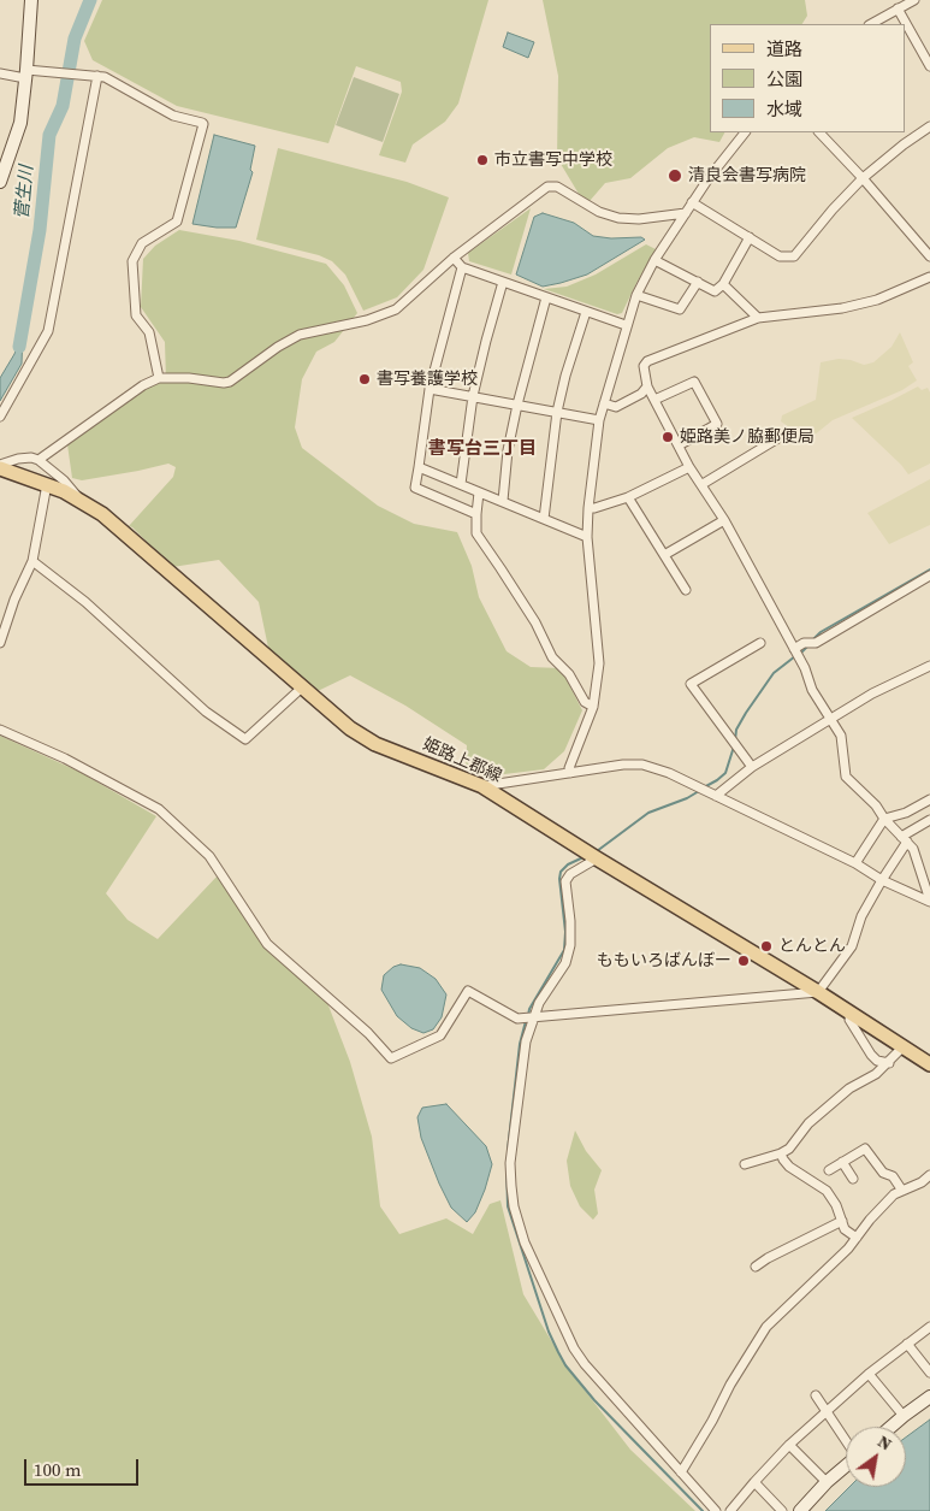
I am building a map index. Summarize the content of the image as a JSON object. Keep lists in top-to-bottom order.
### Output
{
  "streets": {
    "main road": ["姫路上郡線"]
  },
  "districts": ["書写台三丁目"],
  "water": ["菅生川"],
  "places": [
    "市立書写中学校",
    "清良会書写病院",
    "書写養護学校",
    "姫路美ノ脇郵便局",
    "とんとん",
    "ももいろばんぼー"
  ],
  "legend": ["道路", "公園", "水域"],
  "scale_bar": "100 m",
  "north": "top right"
}
